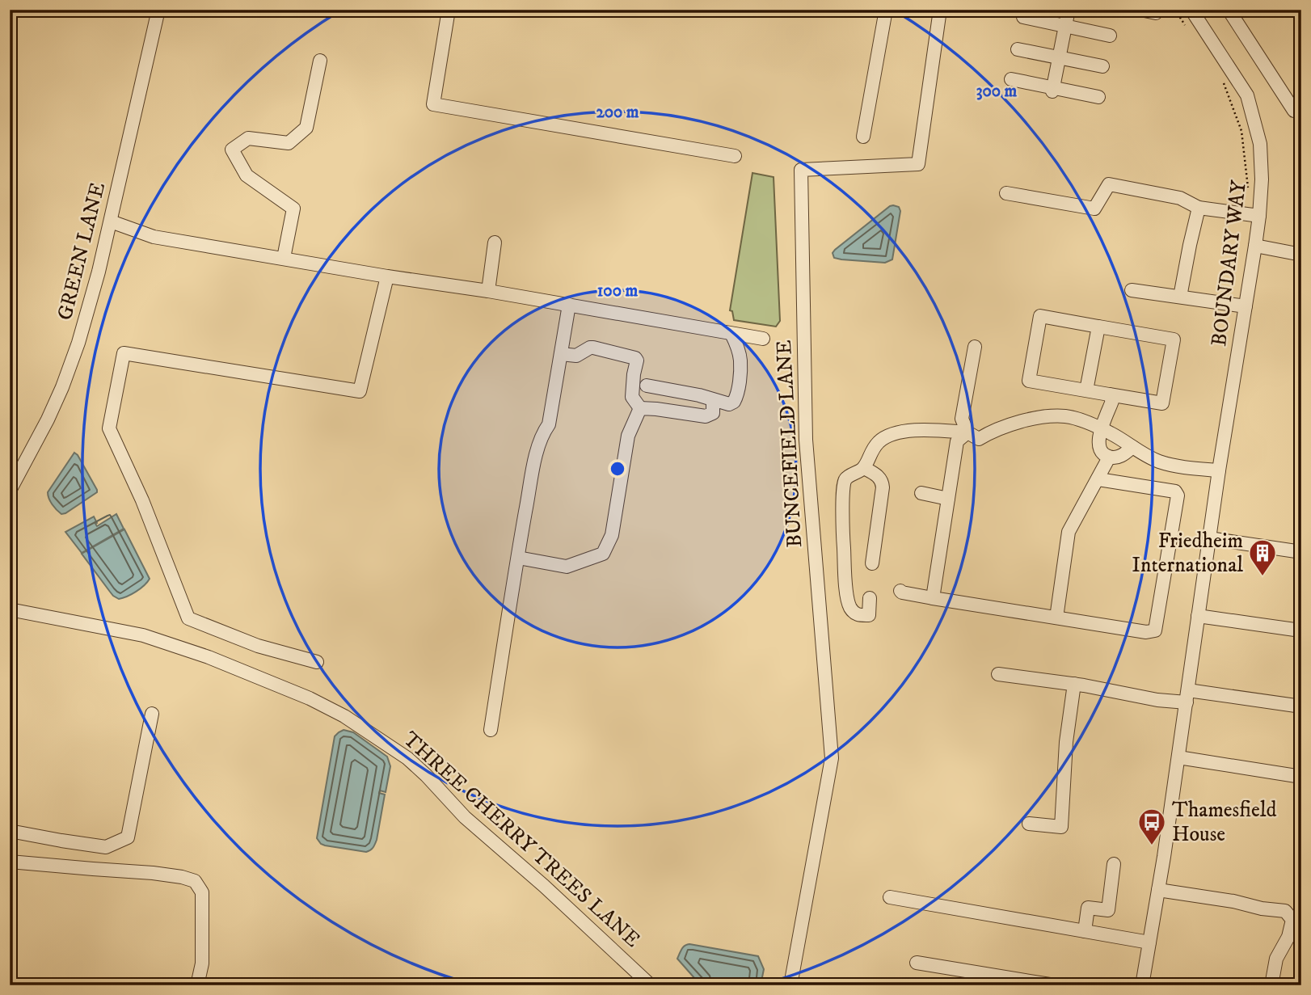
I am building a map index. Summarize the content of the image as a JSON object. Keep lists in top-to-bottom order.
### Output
{
  "streets": {
    "street": [
      "GREEN LANE",
      "BOUNDARY WAY",
      "BUNCEFIELD LANE",
      "THREE CHERRY TREES LANE"
    ]
  },
  "places": {
    "building": ["Friedheim International"],
    "bus stop": ["Thamesfield House"]
  },
  "rings": ["300 m", "200 m", "100 m"]
}
